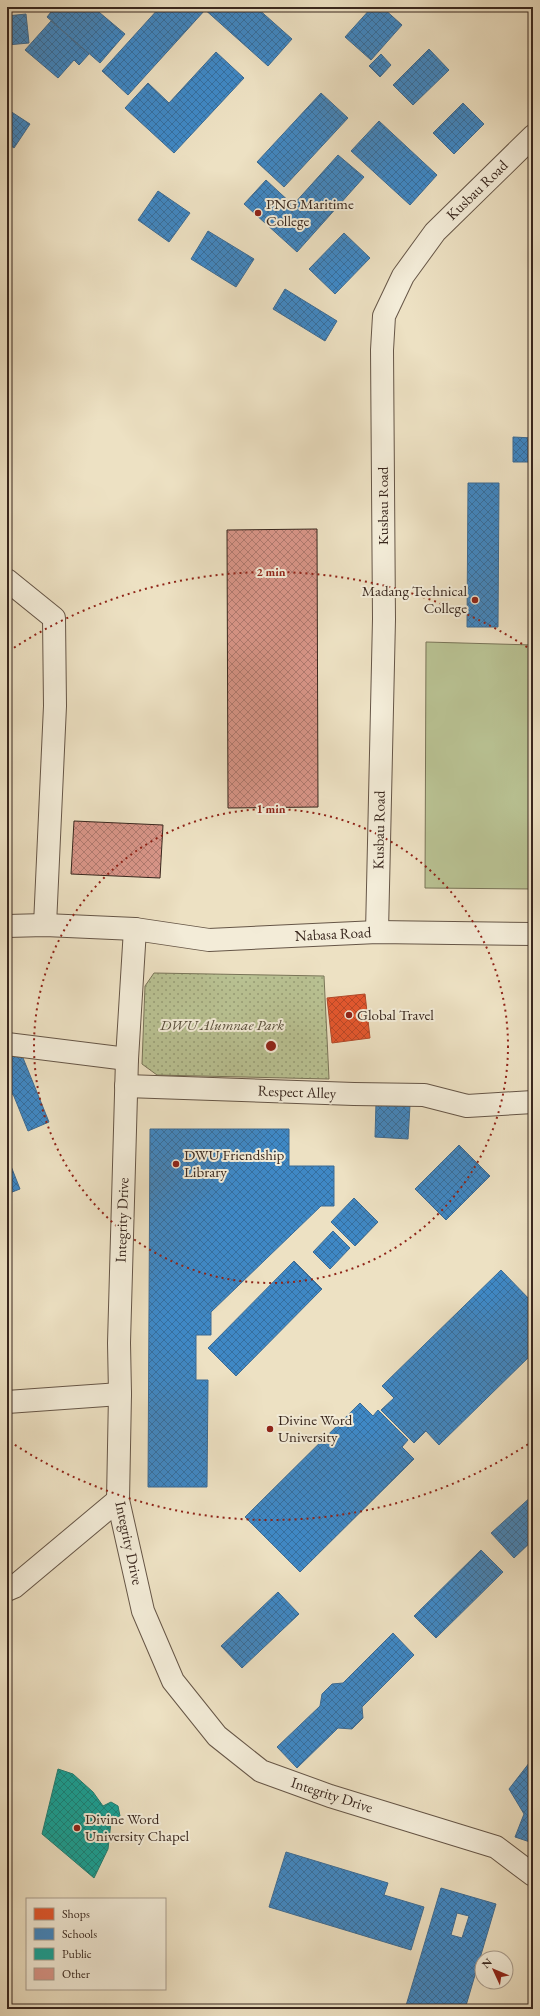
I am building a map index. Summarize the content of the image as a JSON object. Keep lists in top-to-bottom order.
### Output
{
  "streets": {
    "street": [
      "Kusbau Road",
      "Nabasa Road",
      "Respect Alley",
      "Integrity Drive"
    ]
  },
  "crossings": [
    ["Kusbau Road", "Nabasa Road"],
    ["Nabasa Road", "Integrity Drive"],
    ["Respect Alley", "Integrity Drive"]
  ],
  "parks": ["DWU Alumnae Park"],
  "places": [
    "PNG Maritime College",
    "Madang Technical College",
    "Global Travel",
    "DWU Friendship Library",
    "Divine Word University",
    "Divine Word University Chapel"
  ],
  "legend": [
    "Shops",
    "Schools",
    "Public",
    "Other"
  ],
  "north": "top left",
  "rings": ["2 min", "1 min"]
}
